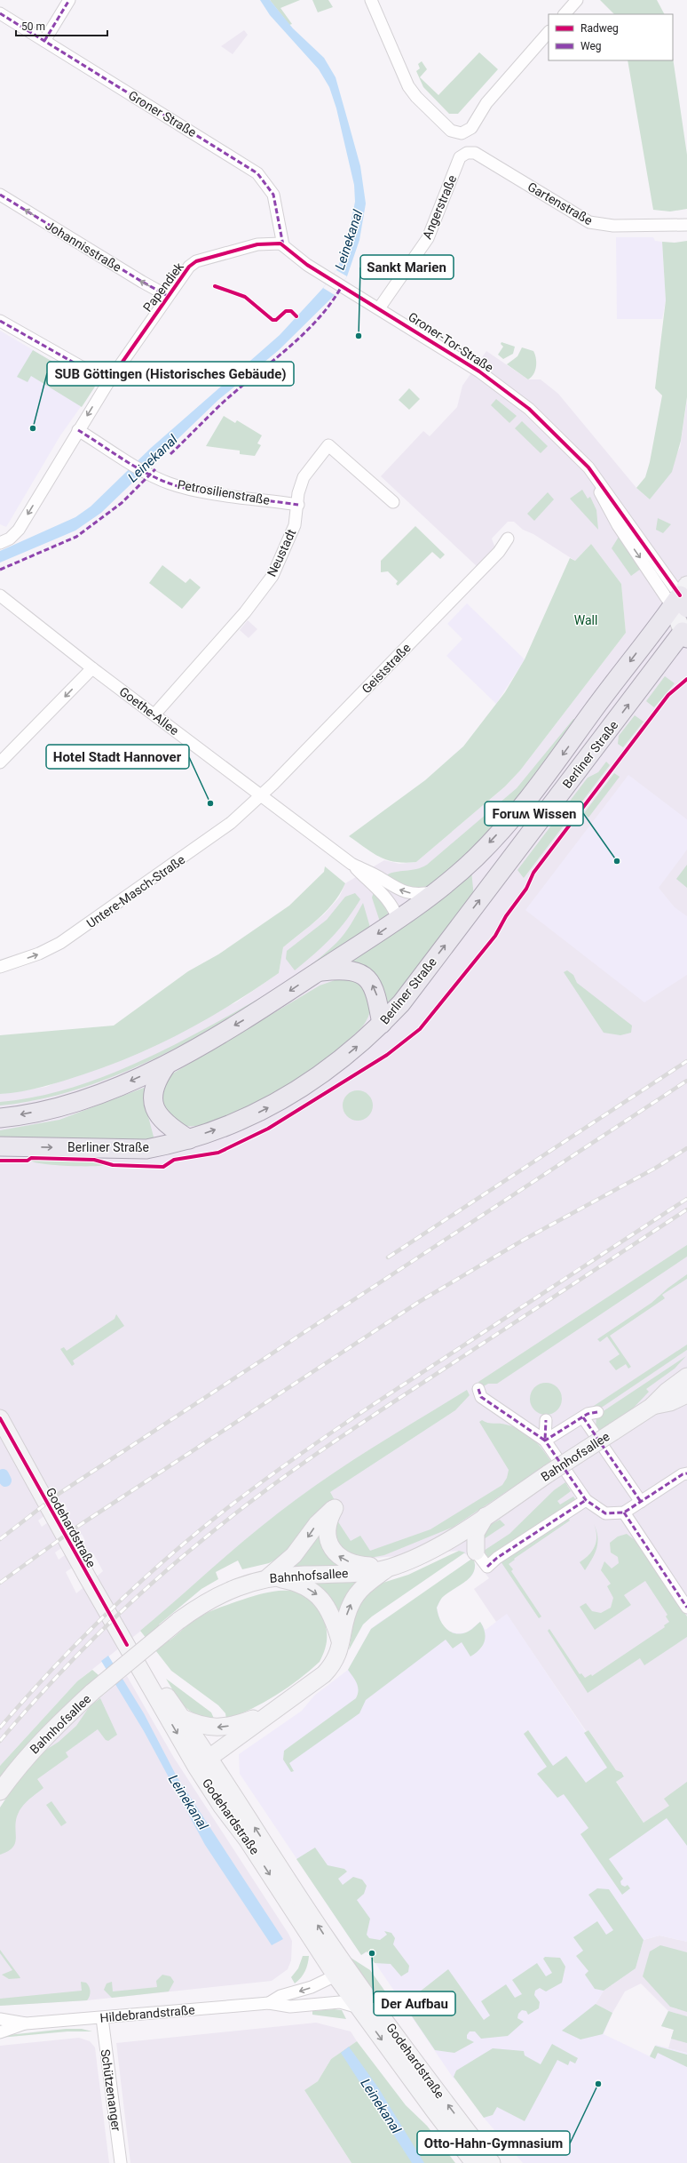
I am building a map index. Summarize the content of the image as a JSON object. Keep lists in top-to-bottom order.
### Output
{
  "streets": {
    "main road": ["Berliner Straße", "Bahnhofsallee", "Godehardstraße"],
    "street": [
      "Groner Straße",
      "Gartenstraße",
      "Angerstraße",
      "Johannisstraße",
      "Papendiek",
      "Groner-Tor-Straße",
      "Petrosilienstraße",
      "Neustadt",
      "Geiststraße",
      "Goethe-Allee",
      "Untere-Masch-Straße",
      "Hildebrandstraße",
      "Schützenanger"
    ]
  },
  "crossings": [
    ["Groner Straße", "Papendiek"],
    ["Groner Straße", "Groner-Tor-Straße"],
    ["Gartenstraße", "Angerstraße"],
    ["Angerstraße", "Groner-Tor-Straße"],
    ["Johannisstraße", "Papendiek"],
    ["Papendiek", "Groner-Tor-Straße"],
    ["Papendiek", "Petrosilienstraße"],
    ["Groner-Tor-Straße", "Berliner Straße"],
    ["Petrosilienstraße", "Neustadt"],
    ["Neustadt", "Goethe-Allee"],
    ["Geiststraße", "Goethe-Allee"],
    ["Geiststraße", "Untere-Masch-Straße"],
    ["Goethe-Allee", "Berliner Straße"],
    ["Goethe-Allee", "Untere-Masch-Straße"],
    ["Godehardstraße", "Hildebrandstraße"],
    ["Hildebrandstraße", "Schützenanger"]
  ],
  "one_way": ["Johannisstraße", "Papendiek", "Untere-Masch-Straße"],
  "water": ["Leinekanal"],
  "parks": ["Wall"],
  "places": [
    "Sankt Marien",
    "SUB Göttingen (Historisches Gebäude)",
    "Hotel Stadt Hannover",
    "Foruʍ Wissen",
    "Der Aufbau",
    "Otto-Hahn-Gymnasium"
  ],
  "legend": ["Radweg", "Weg"],
  "scale_bar": "50 m"
}
